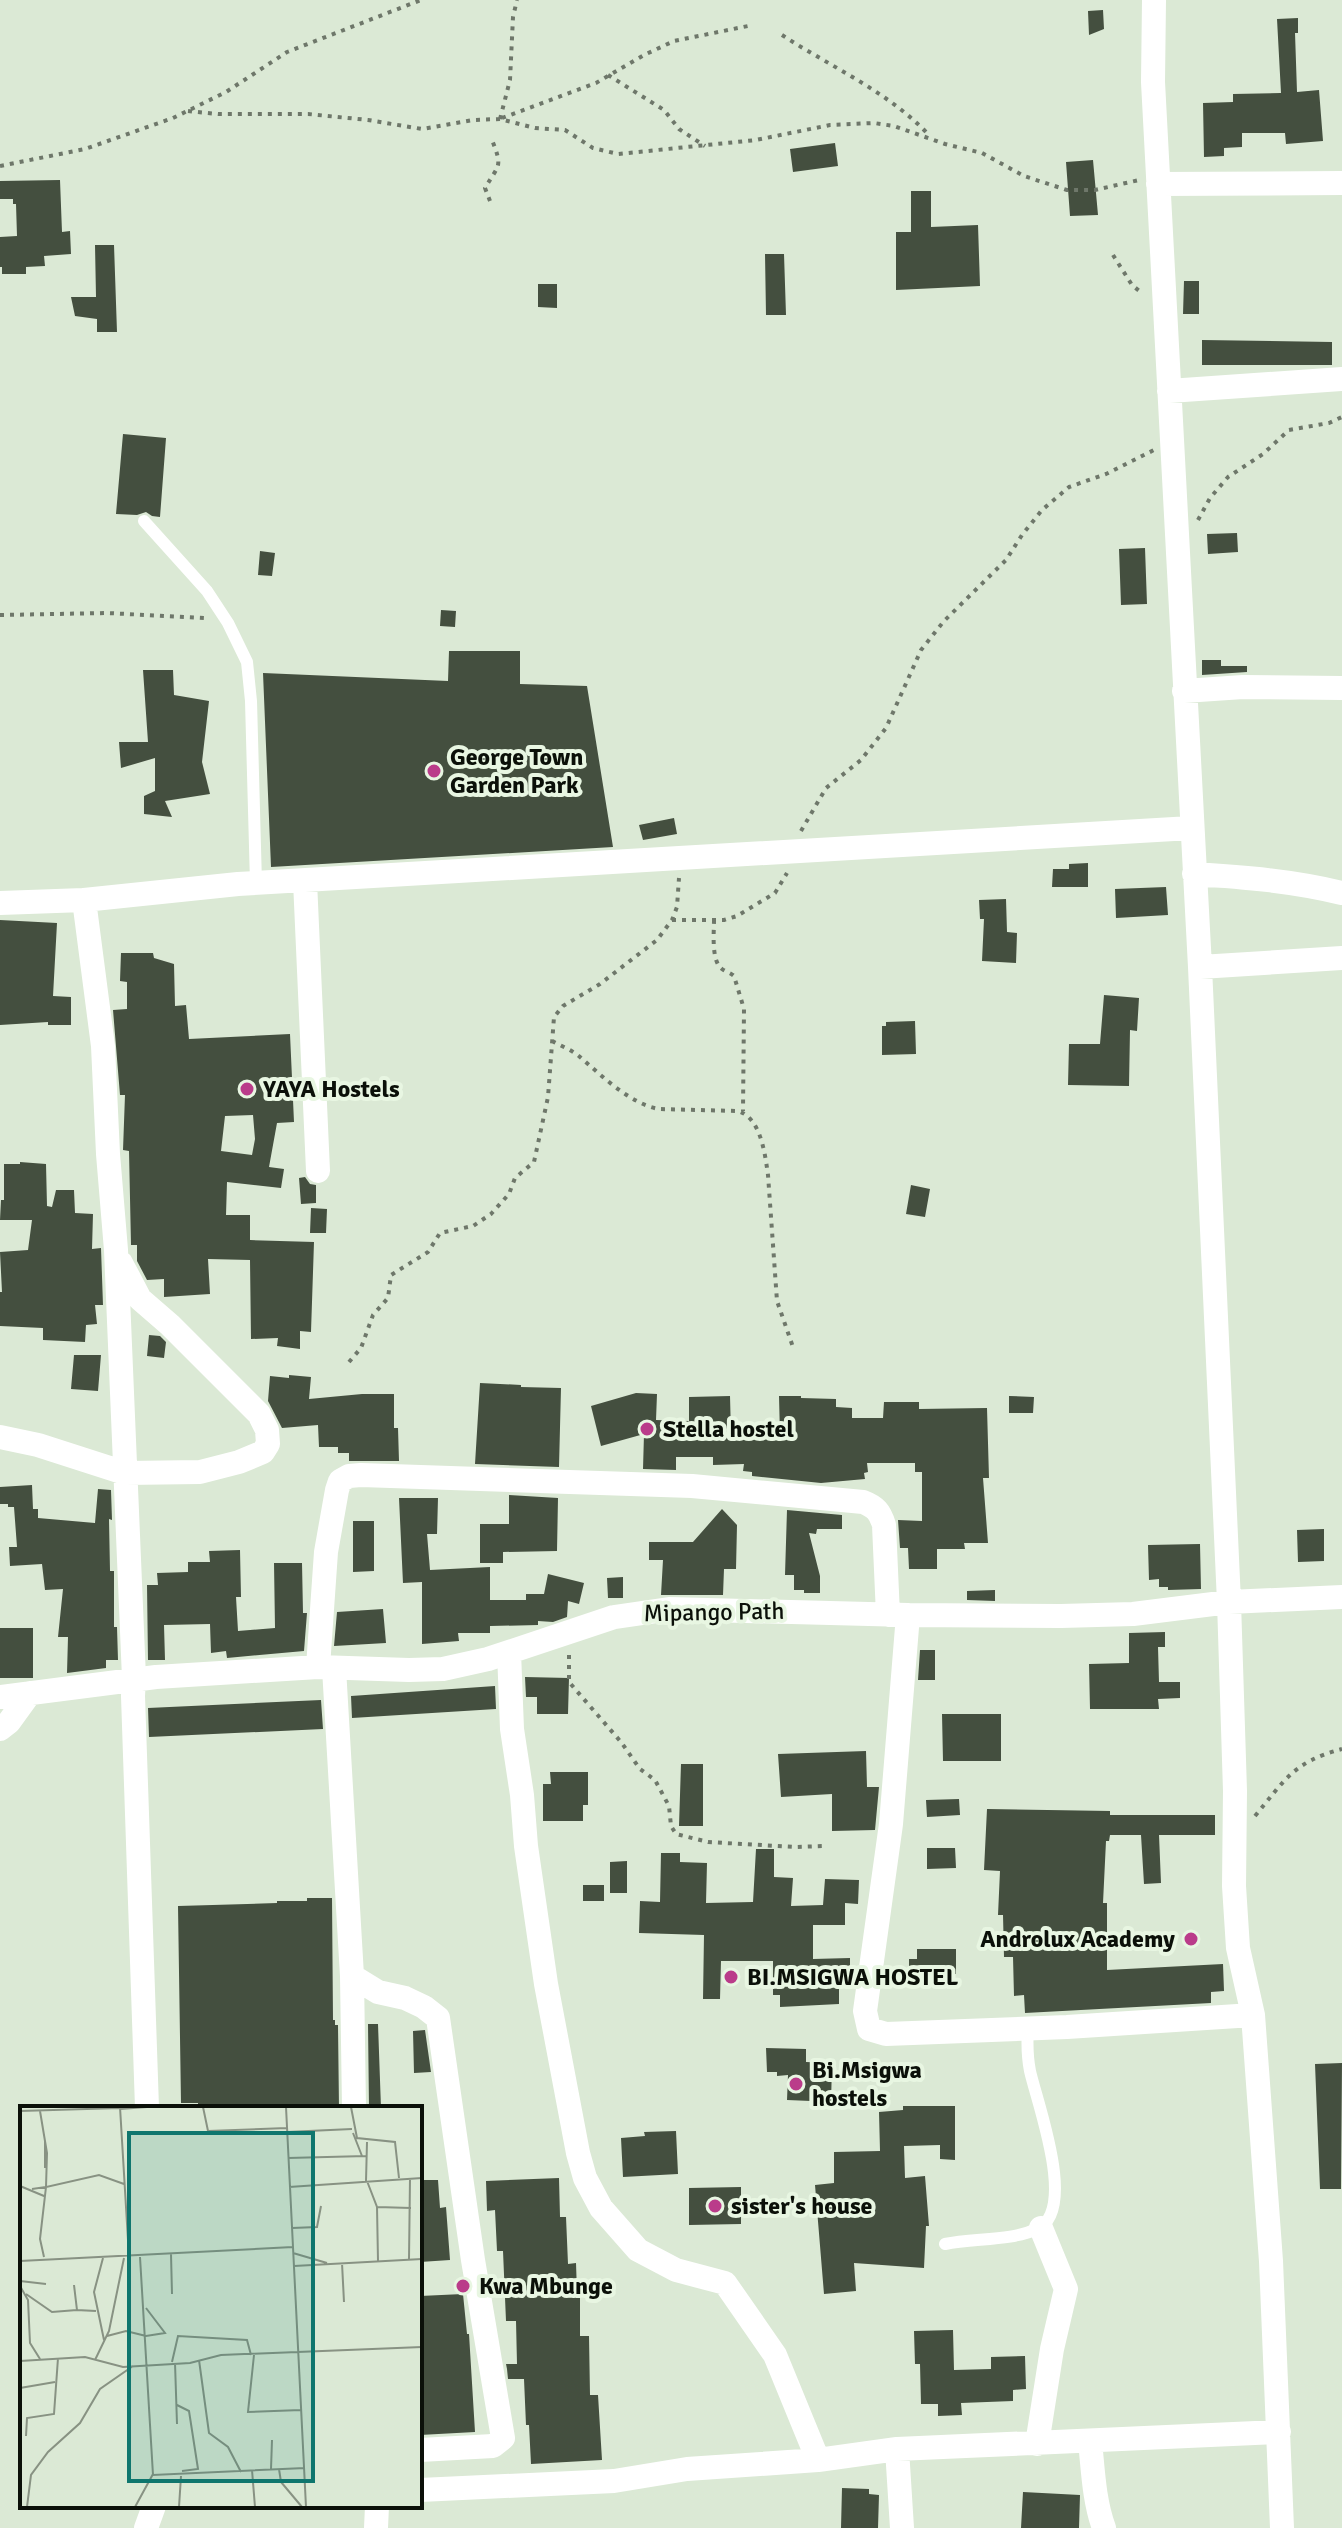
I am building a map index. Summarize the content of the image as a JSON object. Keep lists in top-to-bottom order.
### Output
{
  "streets": {
    "street": ["Mipango Path"]
  },
  "places": [
    "George Town Garden Park",
    "YAYA Hostels",
    "Stella hostel",
    "Androlux Academy",
    "BI.MSIGWA HOSTEL",
    "Bi.Msigwa hostels",
    "sister's house",
    "Kwa Mbunge"
  ]
}
